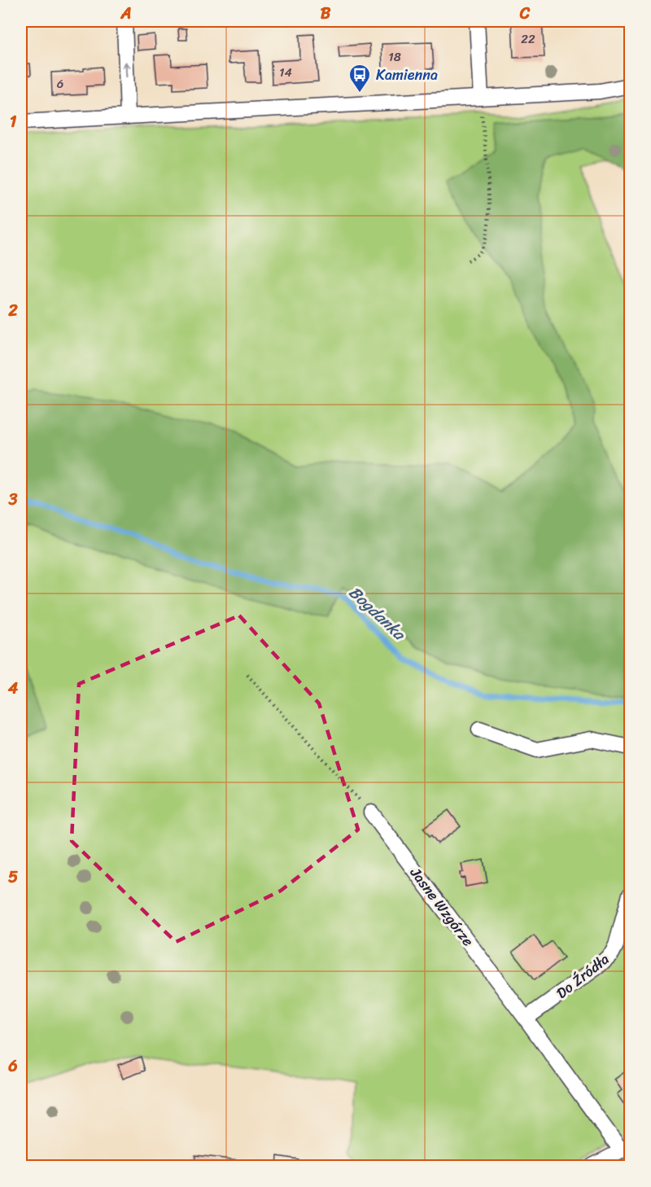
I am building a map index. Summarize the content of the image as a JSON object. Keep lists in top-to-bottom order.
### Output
{
  "streets": {
    "street": ["Jasne Wzgórze", "Do Źródła"]
  },
  "crossings": [
    ["Jasne Wzgórze", "Do Źródła"]
  ],
  "water": ["Bogdanka"],
  "places": {
    "bus stop": ["Kamienna"]
  },
  "house_numbers": [
    "22",
    "18",
    "14",
    "6"
  ],
  "grid": {
    "columns": ["A", "B", "C"],
    "rows": [
      "1",
      "2",
      "3",
      "4",
      "5",
      "6"
    ]
  }
}
